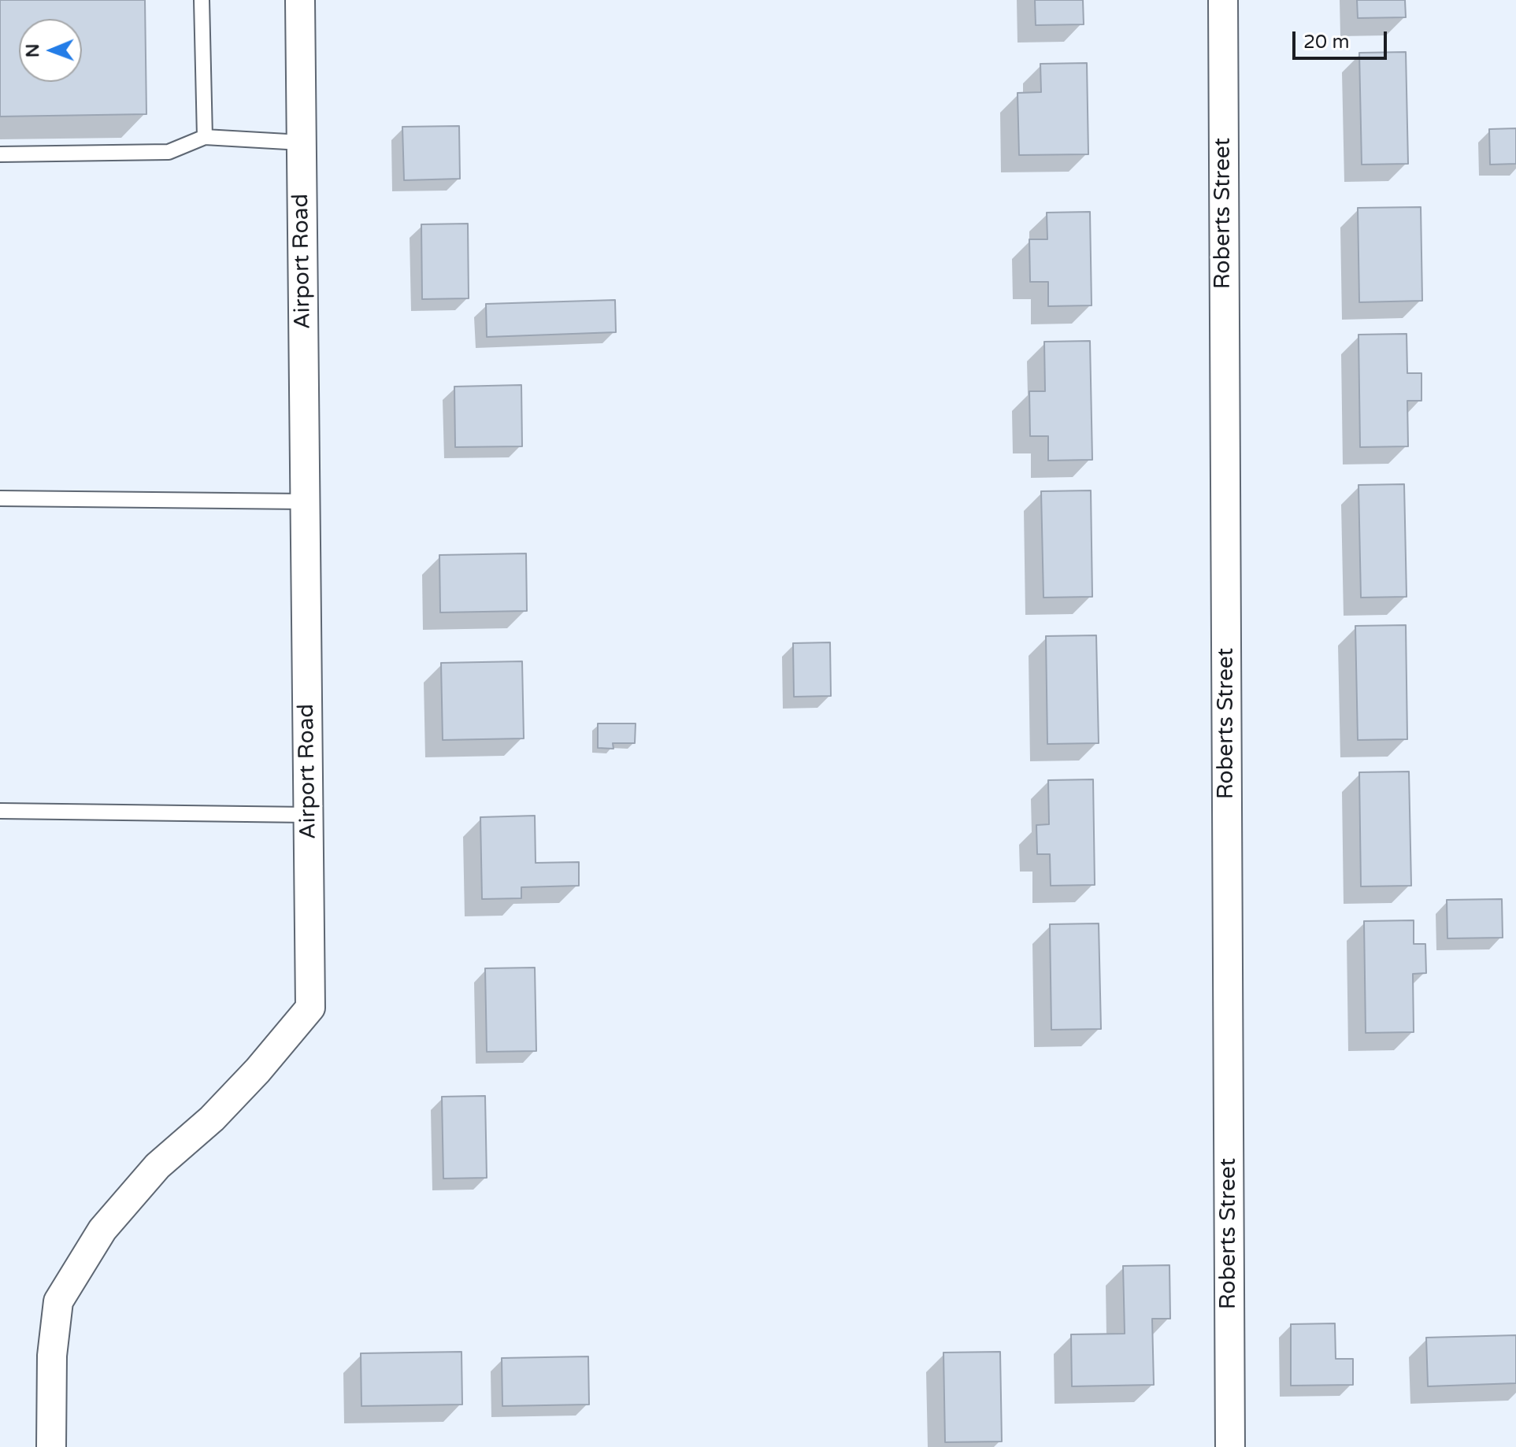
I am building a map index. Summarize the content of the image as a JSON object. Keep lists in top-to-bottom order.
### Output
{
  "streets": {
    "street": ["Roberts Street", "Airport Road"]
  },
  "scale_bar": "20 m",
  "north": "left"
}
